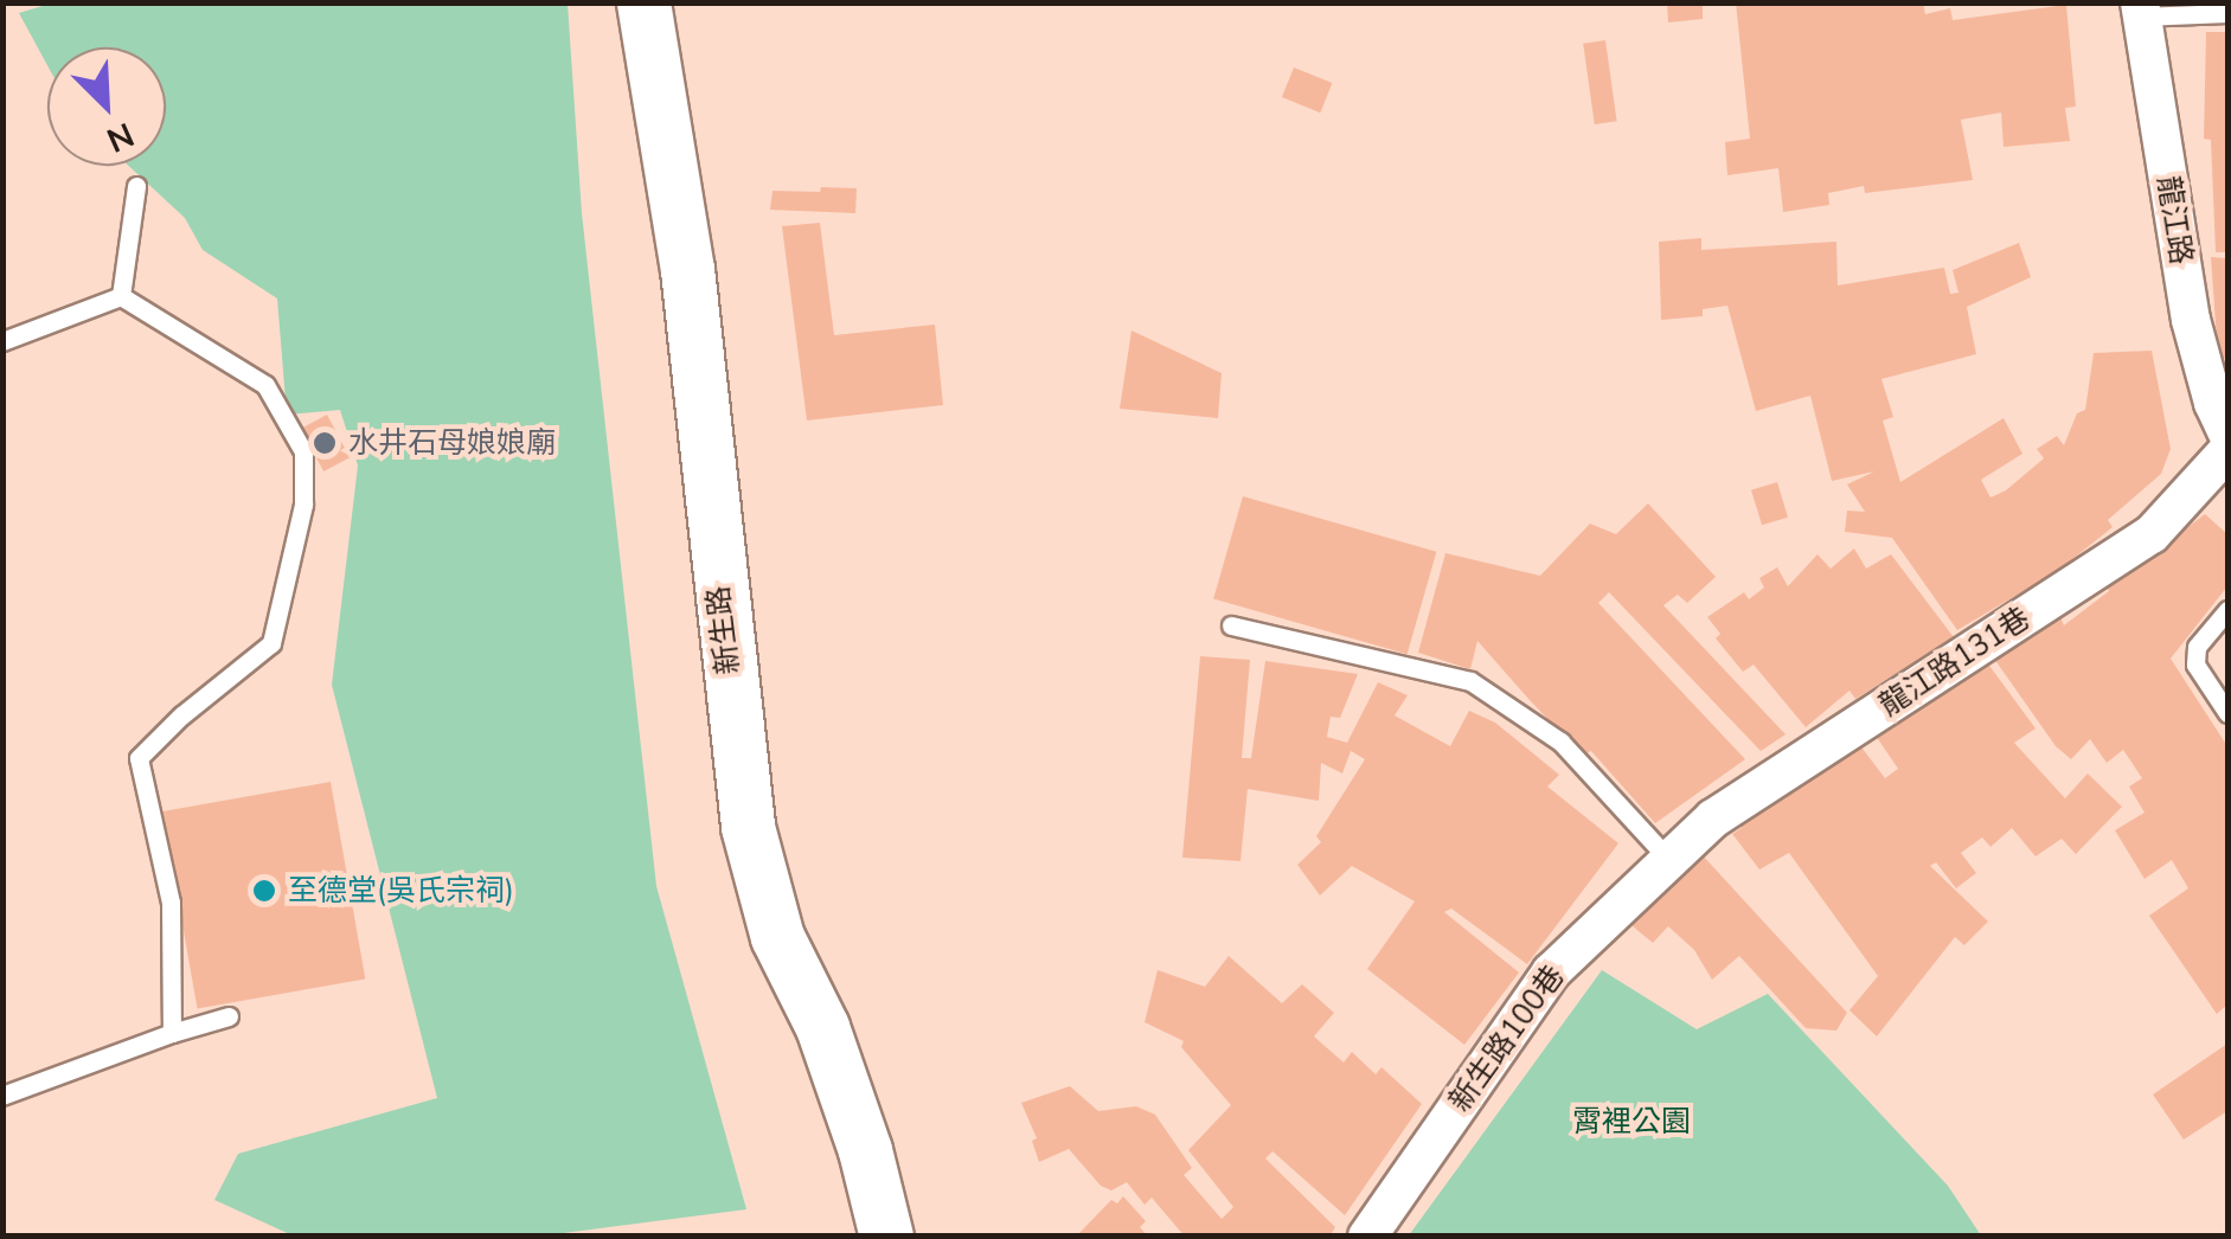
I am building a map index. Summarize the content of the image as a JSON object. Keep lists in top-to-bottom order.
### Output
{
  "streets": {
    "street": [
      "龍江路",
      "新生路",
      "龍江路131巷",
      "新生路100巷"
    ]
  },
  "crossings": [
    ["龍江路131巷", "新生路100巷"]
  ],
  "parks": ["霄裡公園"],
  "places": ["水井石母娘娘廟", "至德堂(吳氏宗祠)"],
  "north": "bottom right"
}
